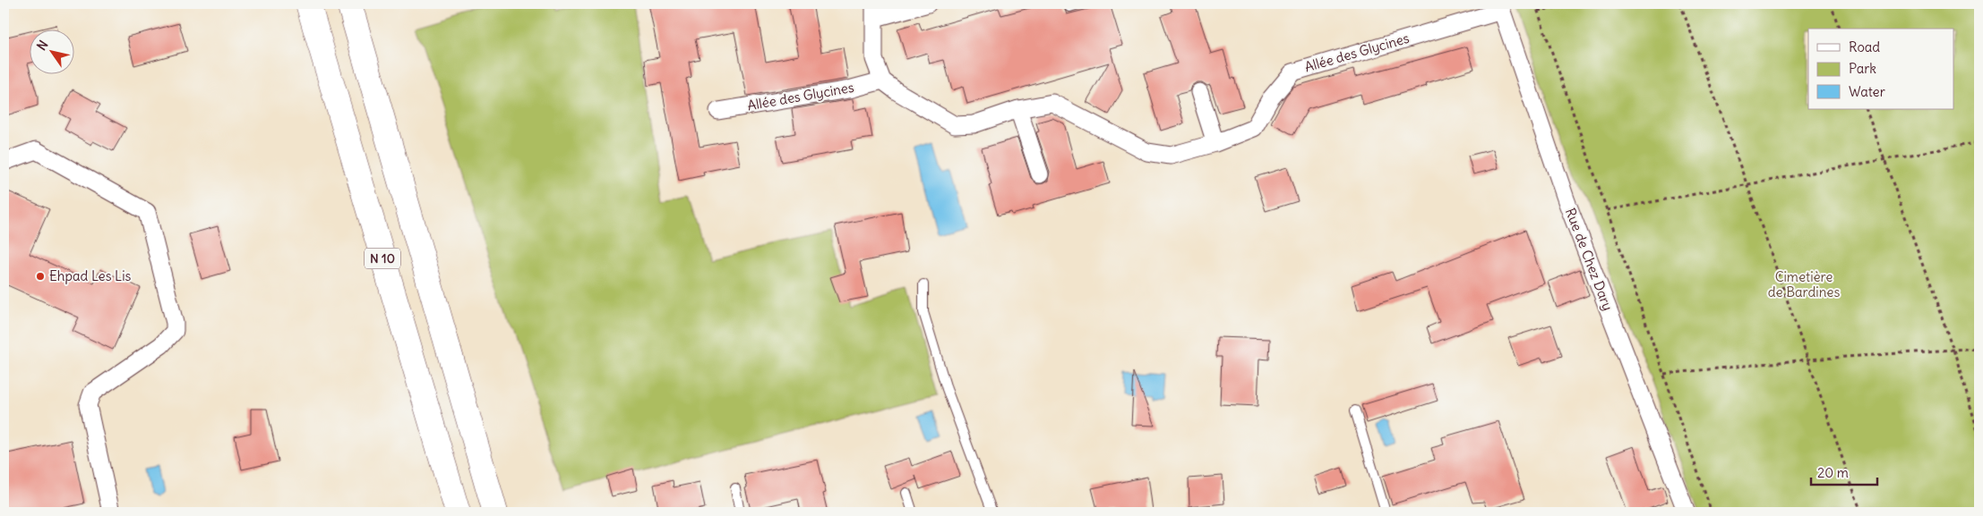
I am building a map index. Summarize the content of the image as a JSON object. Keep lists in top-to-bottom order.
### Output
{
  "streets": {
    "highway": ["N 10"],
    "street": ["Allée des Glycines", "Rue de Chez Dary"]
  },
  "crossings": [
    ["Allée des Glycines", "Rue de Chez Dary"]
  ],
  "parks": ["Cimetière de Bardines"],
  "places": ["Ehpad Les Lis"],
  "legend": ["Road", "Park", "Water"],
  "scale_bar": "20 m",
  "north": "top left"
}
